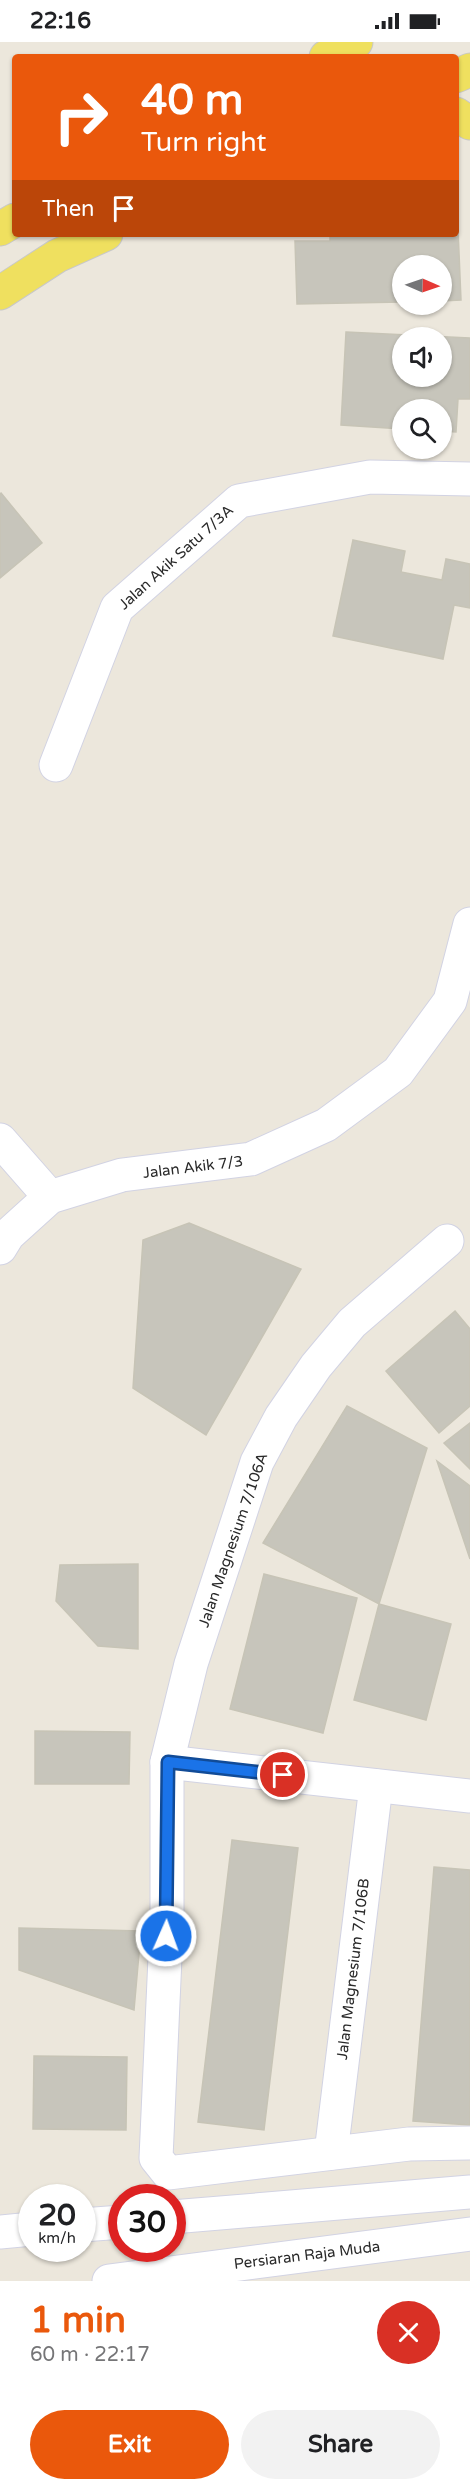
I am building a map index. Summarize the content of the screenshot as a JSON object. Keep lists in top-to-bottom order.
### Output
{
  "streets": {
    "street": [
      "Jalan Akik Satu 7/3A",
      "Jalan Akik 7/3",
      "Jalan Magnesium 7/106A",
      "Jalan Magnesium 7/106B",
      "Persiaran Raja Muda"
    ]
  },
  "crossings": [
    ["Jalan Magnesium 7/106A", "Jalan Magnesium 7/106B"]
  ],
  "north": "right",
  "page": {
    "status": "22:16",
    "turn": ["40 m", "Turn right"],
    "then": "Then",
    "speed": "20 km/h",
    "limit": "30",
    "heading": ["1 min", "60 m · 22:17"],
    "buttons": ["Exit", "Share"]
  }
}
